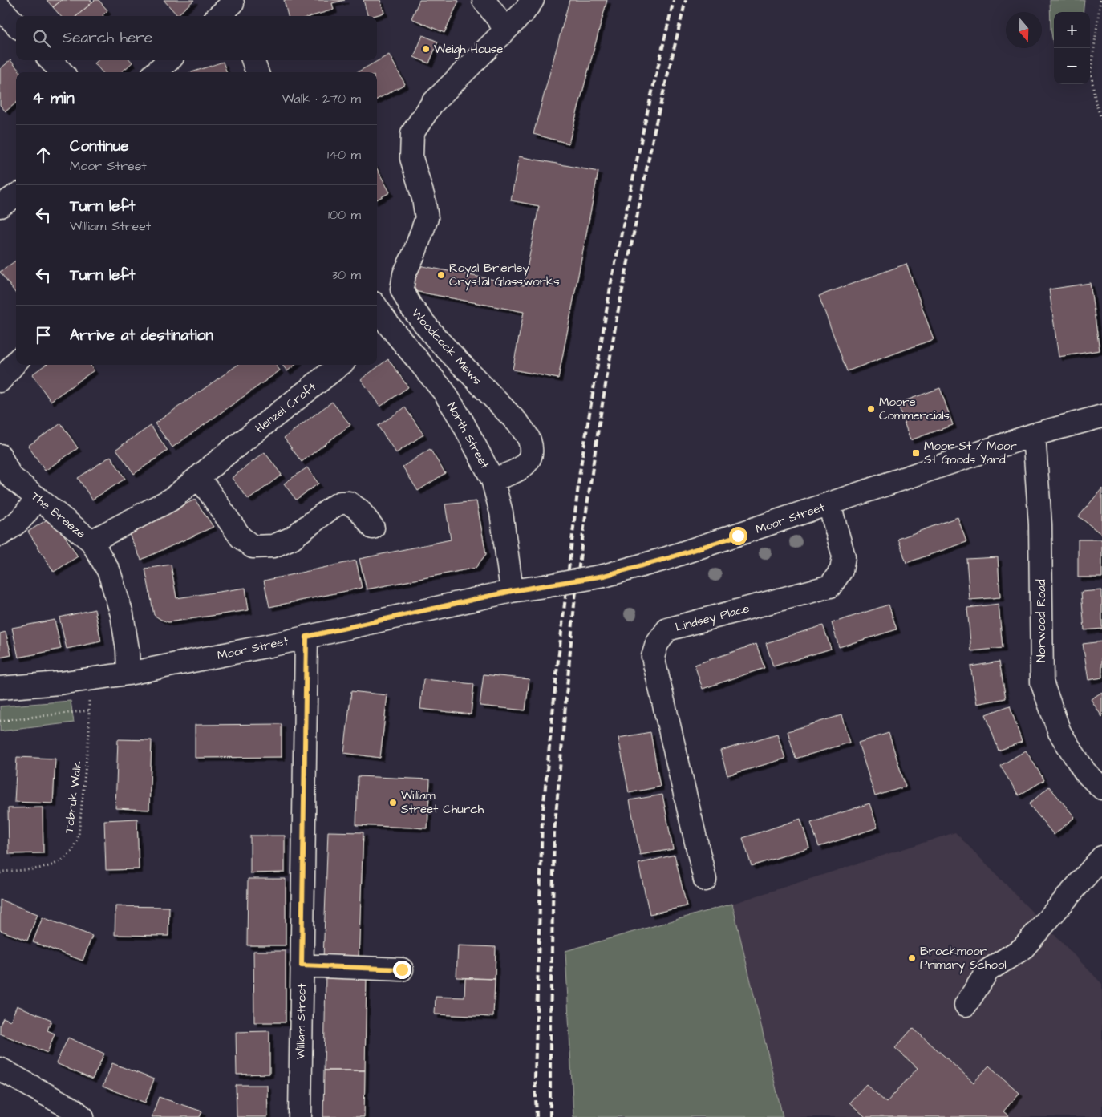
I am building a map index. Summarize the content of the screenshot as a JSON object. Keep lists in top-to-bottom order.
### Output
{
  "streets": {
    "street": [
      "Woodcock Mews",
      "Henzel Croft",
      "North Street",
      "The Breeze",
      "Moor Street",
      "Lindsey Place",
      "Norwood Road",
      "William Street"
    ],
    "path": ["Tobruk Walk"]
  },
  "crossings": [
    ["Woodcock Mews", "North Street"],
    ["Henzel Croft", "The Breeze"],
    ["North Street", "Moor Street"],
    ["The Breeze", "Moor Street"],
    ["Moor Street", "Lindsey Place"],
    ["Moor Street", "Norwood Road"],
    ["Moor Street", "William Street"]
  ],
  "places": {
    "other": [
      "Weigh House",
      "Royal Brierley Crystal Glassworks",
      "Moore Commercials",
      "William Street Church",
      "Brockmoor Primary School"
    ],
    "transit": ["Moor St / Moor St Goods Yard"]
  },
  "north": "bottom",
  "page": {
    "map_buttons": ["+", "−"],
    "search": "Search here",
    "heading": ["4 min", "Walk · 270 m"],
    "list": [
      ["Continue", "Moor Street", "140 m"],
      ["Turn left", "William Street", "100 m"],
      ["Turn left", "30 m"],
      "Arrive at destination"
    ]
  }
}
